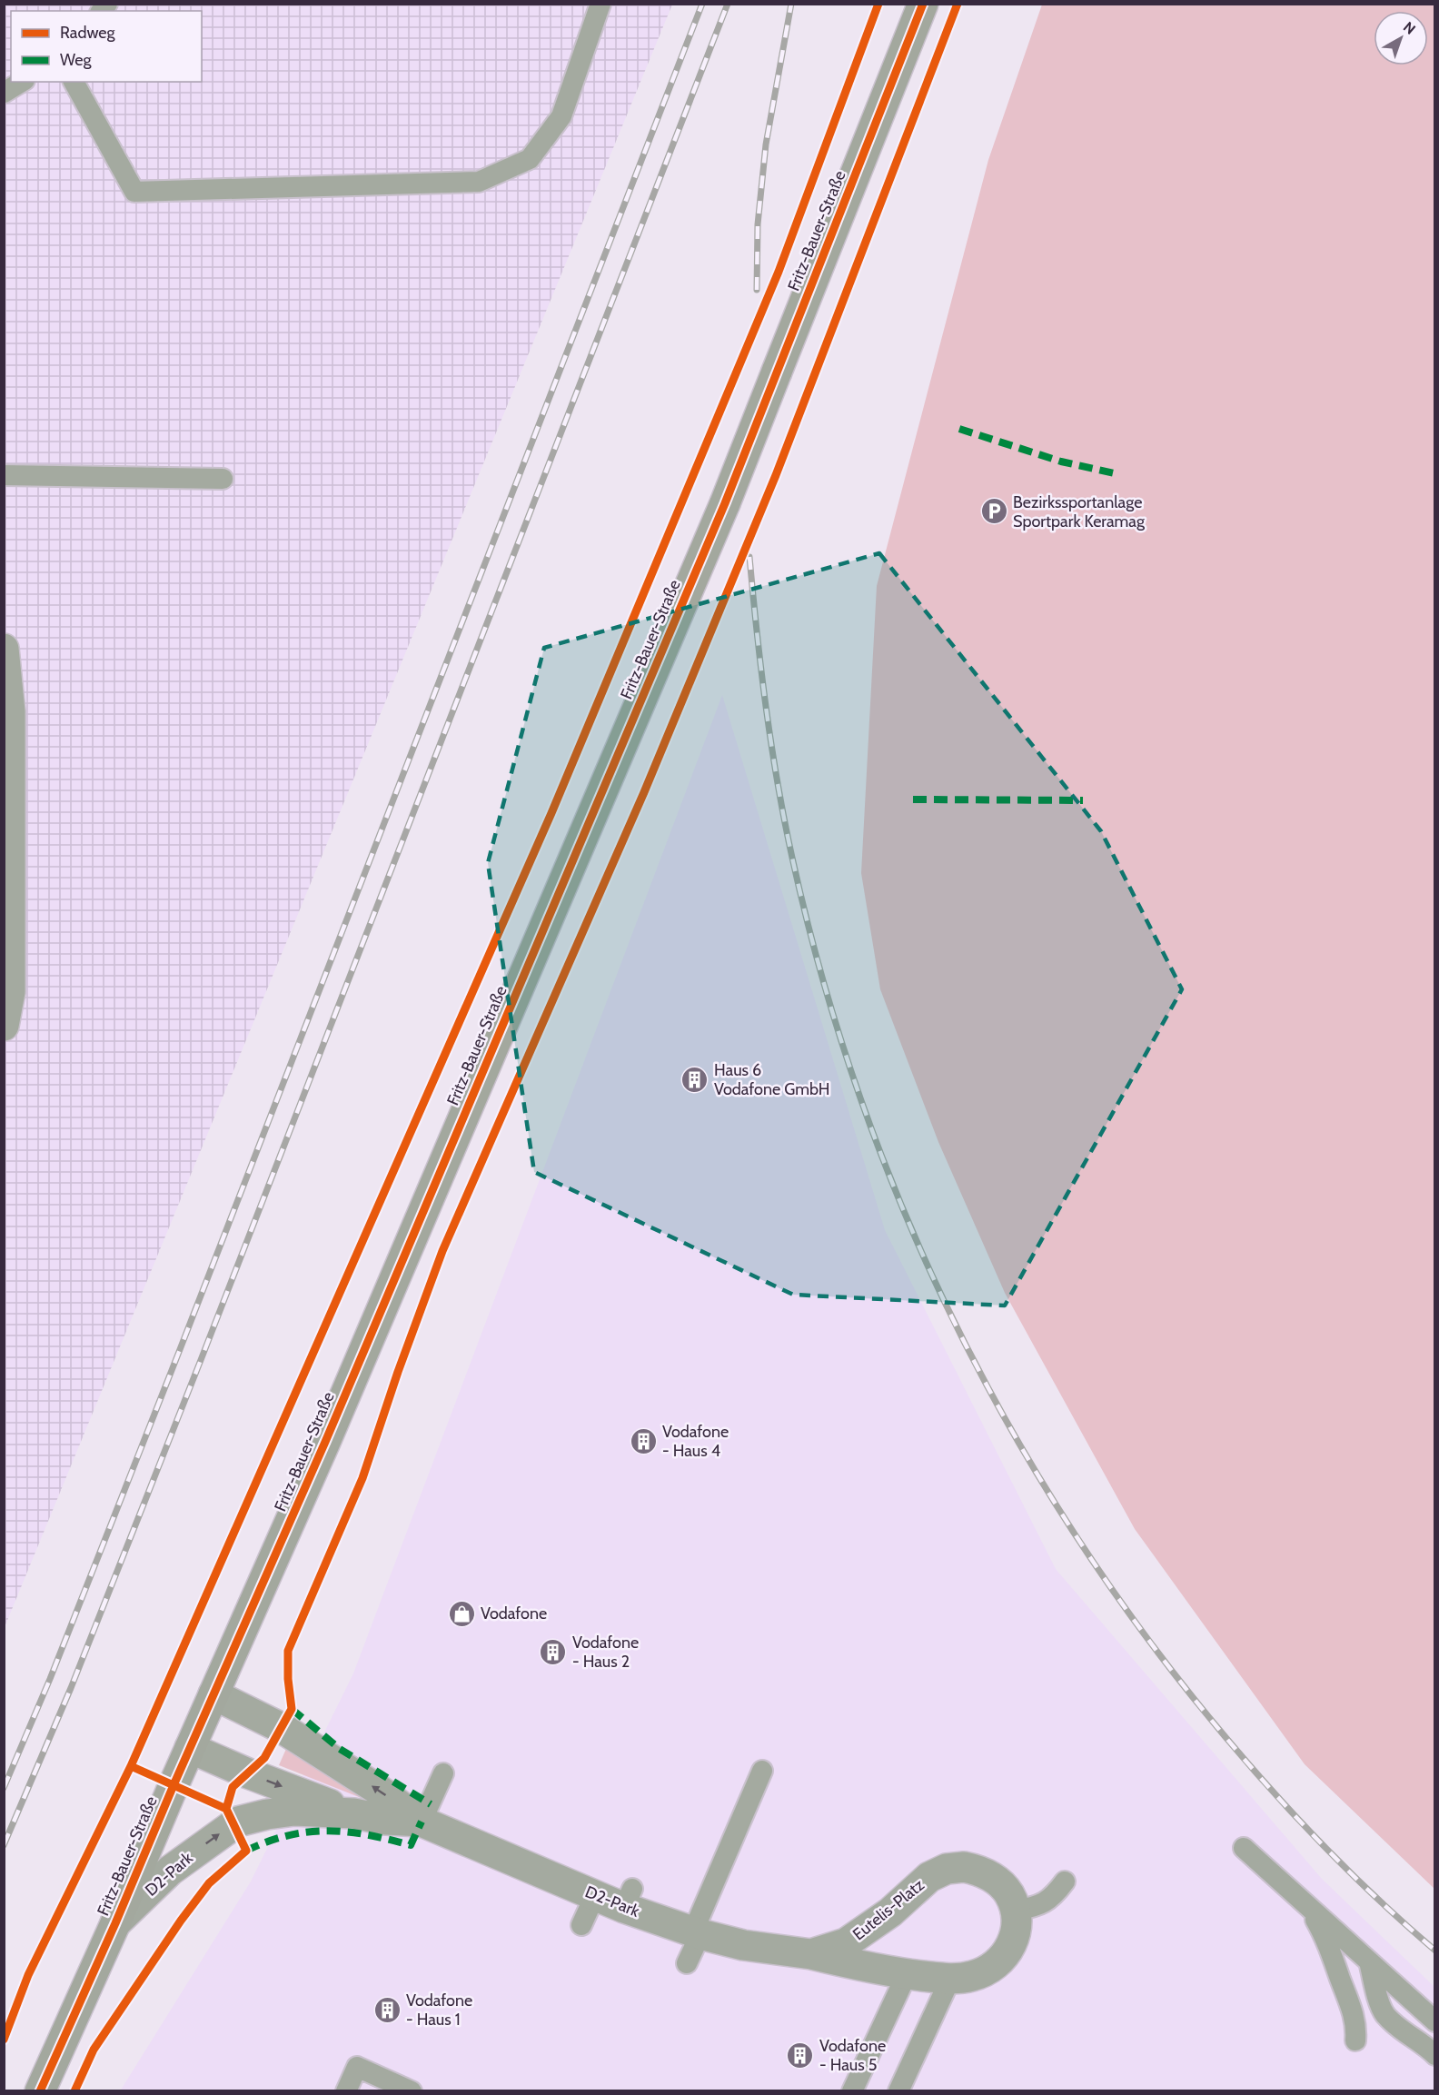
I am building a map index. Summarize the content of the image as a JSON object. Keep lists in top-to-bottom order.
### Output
{
  "streets": {
    "main road": ["Fritz-Bauer-Straße"],
    "street": ["D2-Park", "Eutelis-Platz"]
  },
  "crossings": [
    ["Fritz-Bauer-Straße", "D2-Park"],
    ["D2-Park", "Eutelis-Platz"]
  ],
  "places": {
    "parking": ["Bezirkssportanlage Sportpark Keramag"],
    "building": [
      "Haus 6 Vodafone GmbH",
      "Vodafone - Haus 4",
      "Vodafone - Haus 2",
      "Vodafone - Haus 1",
      "Vodafone - Haus 5"
    ],
    "shop": ["Vodafone"]
  },
  "legend": ["Radweg", "Weg"],
  "north": "top right"
}
